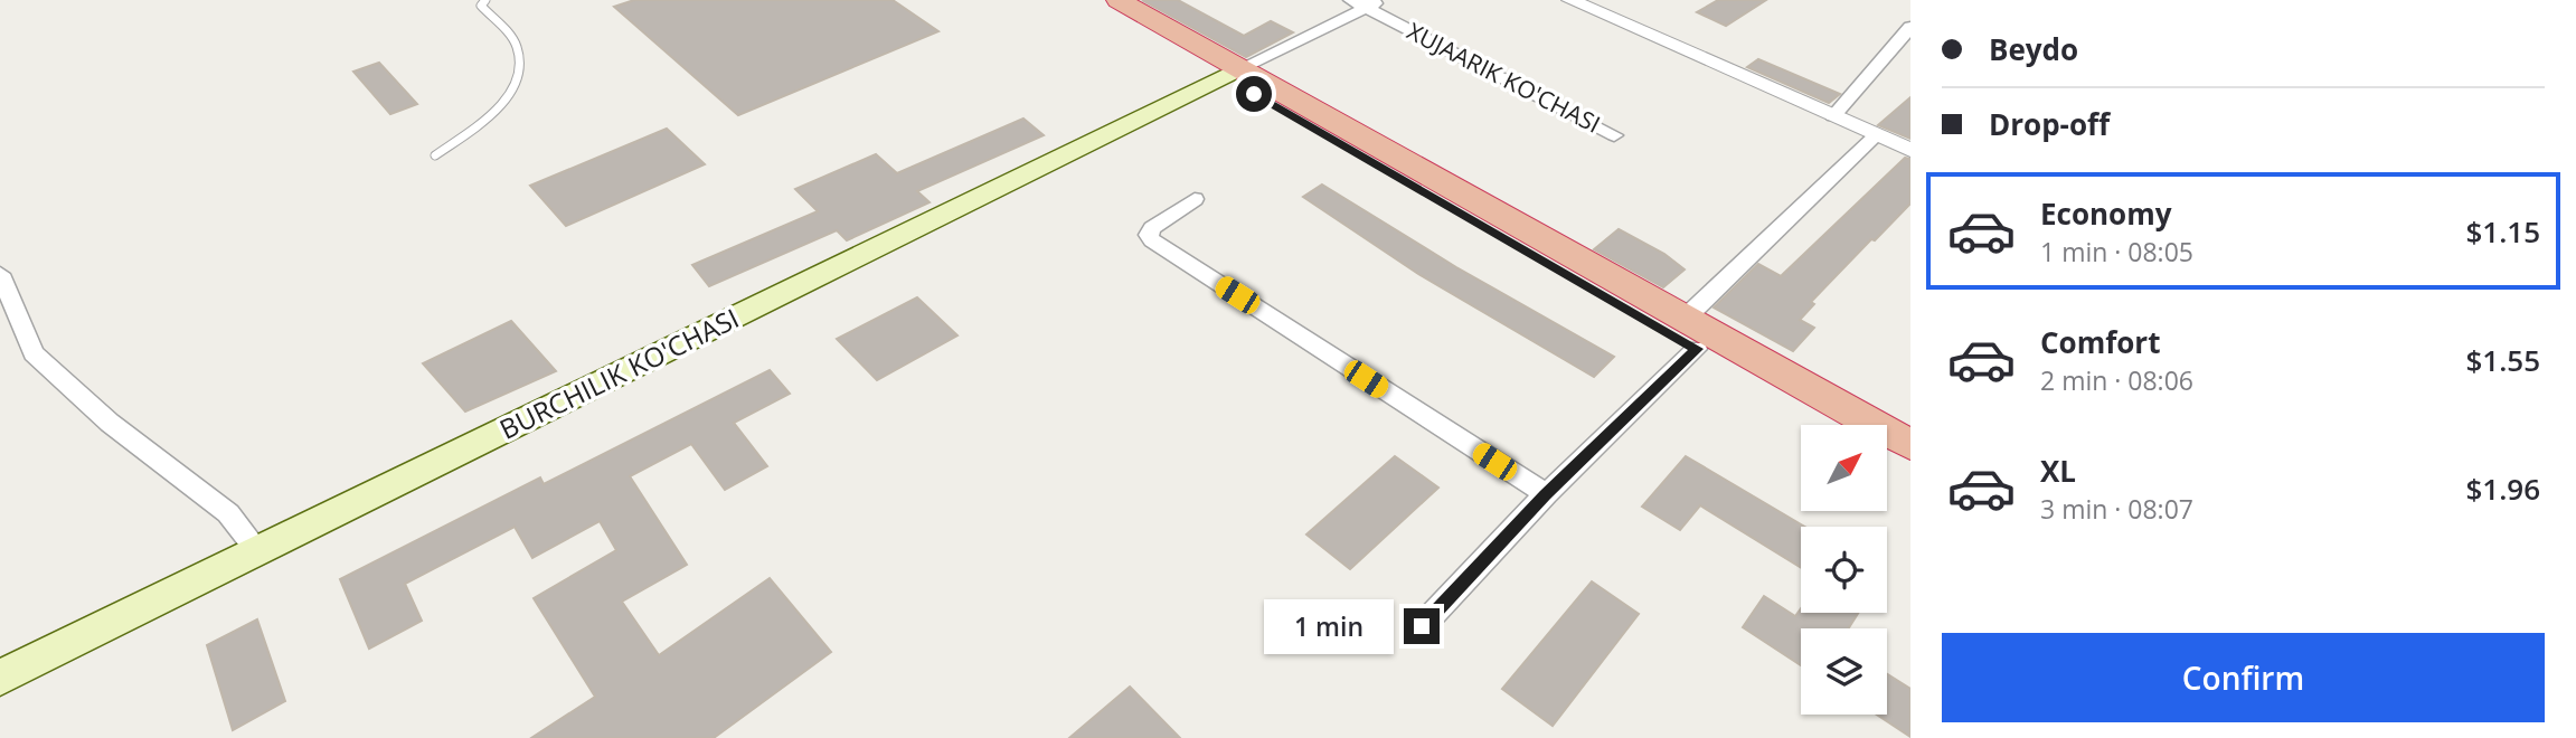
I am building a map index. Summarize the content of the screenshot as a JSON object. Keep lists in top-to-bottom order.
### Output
{
  "streets": {
    "main road": ["BURCHILIK KO'CHASI"],
    "street": ["XUJAARIK KO'CHASI"]
  },
  "north": "top right",
  "page": {
    "banner": ["Beydo", "Drop-off"],
    "list": [
      {
        "name": "Economy",
        "note": "1 min · 08:05",
        "value": "$1.15"
      },
      {
        "name": "Comfort",
        "note": "2 min · 08:06",
        "value": "$1.55"
      },
      {
        "name": "XL",
        "note": "3 min · 08:07",
        "value": "$1.96"
      }
    ],
    "bubble": "1 min",
    "buttons": "Confirm"
  }
}
